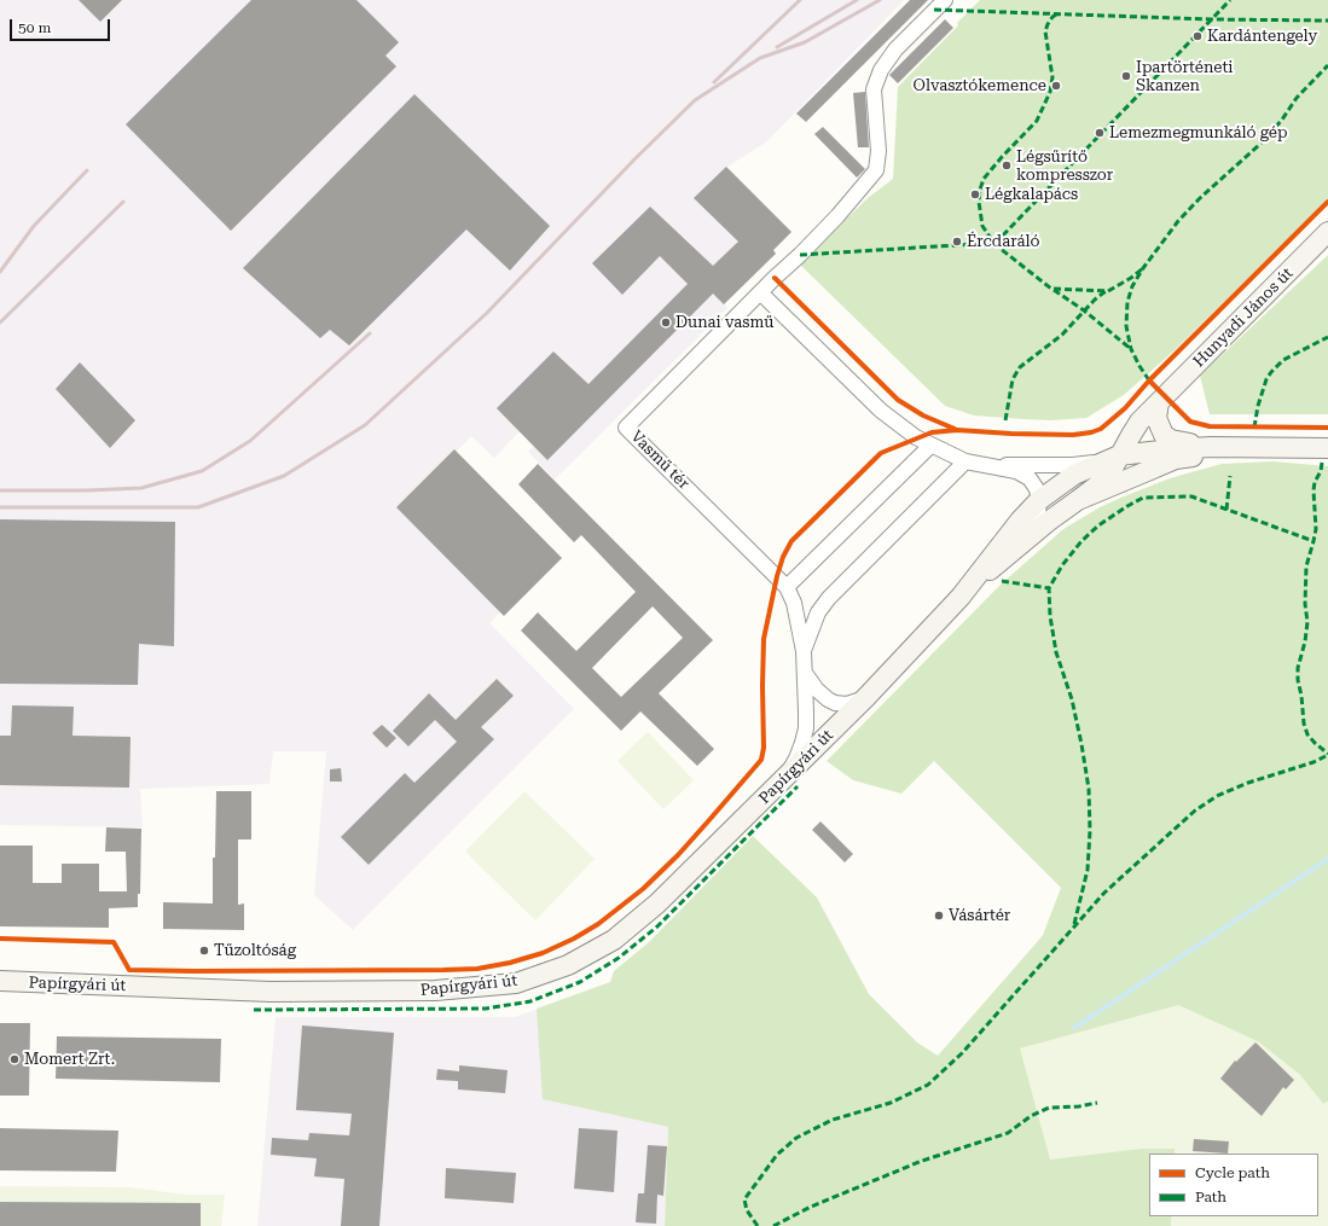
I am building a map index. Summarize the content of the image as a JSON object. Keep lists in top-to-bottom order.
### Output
{
  "streets": {
    "street": ["Hunyadi János út", "Vasmű tér", "Papírgyári út"]
  },
  "crossings": [
    ["Vasmű tér", "Papírgyári út"]
  ],
  "places": [
    "Kardántengely",
    "Ipartörténeti Skanzen",
    "Olvasztókemence",
    "Lemezmegmunkáló gép",
    "Légsűrítő kompresszor",
    "Légkalapács",
    "Ércdaráló",
    "Dunai vasmű",
    "Vásártér",
    "Tűzoltóság",
    "Momert Zrt."
  ],
  "legend": ["Cycle path", "Path"],
  "scale_bar": "50 m"
}
